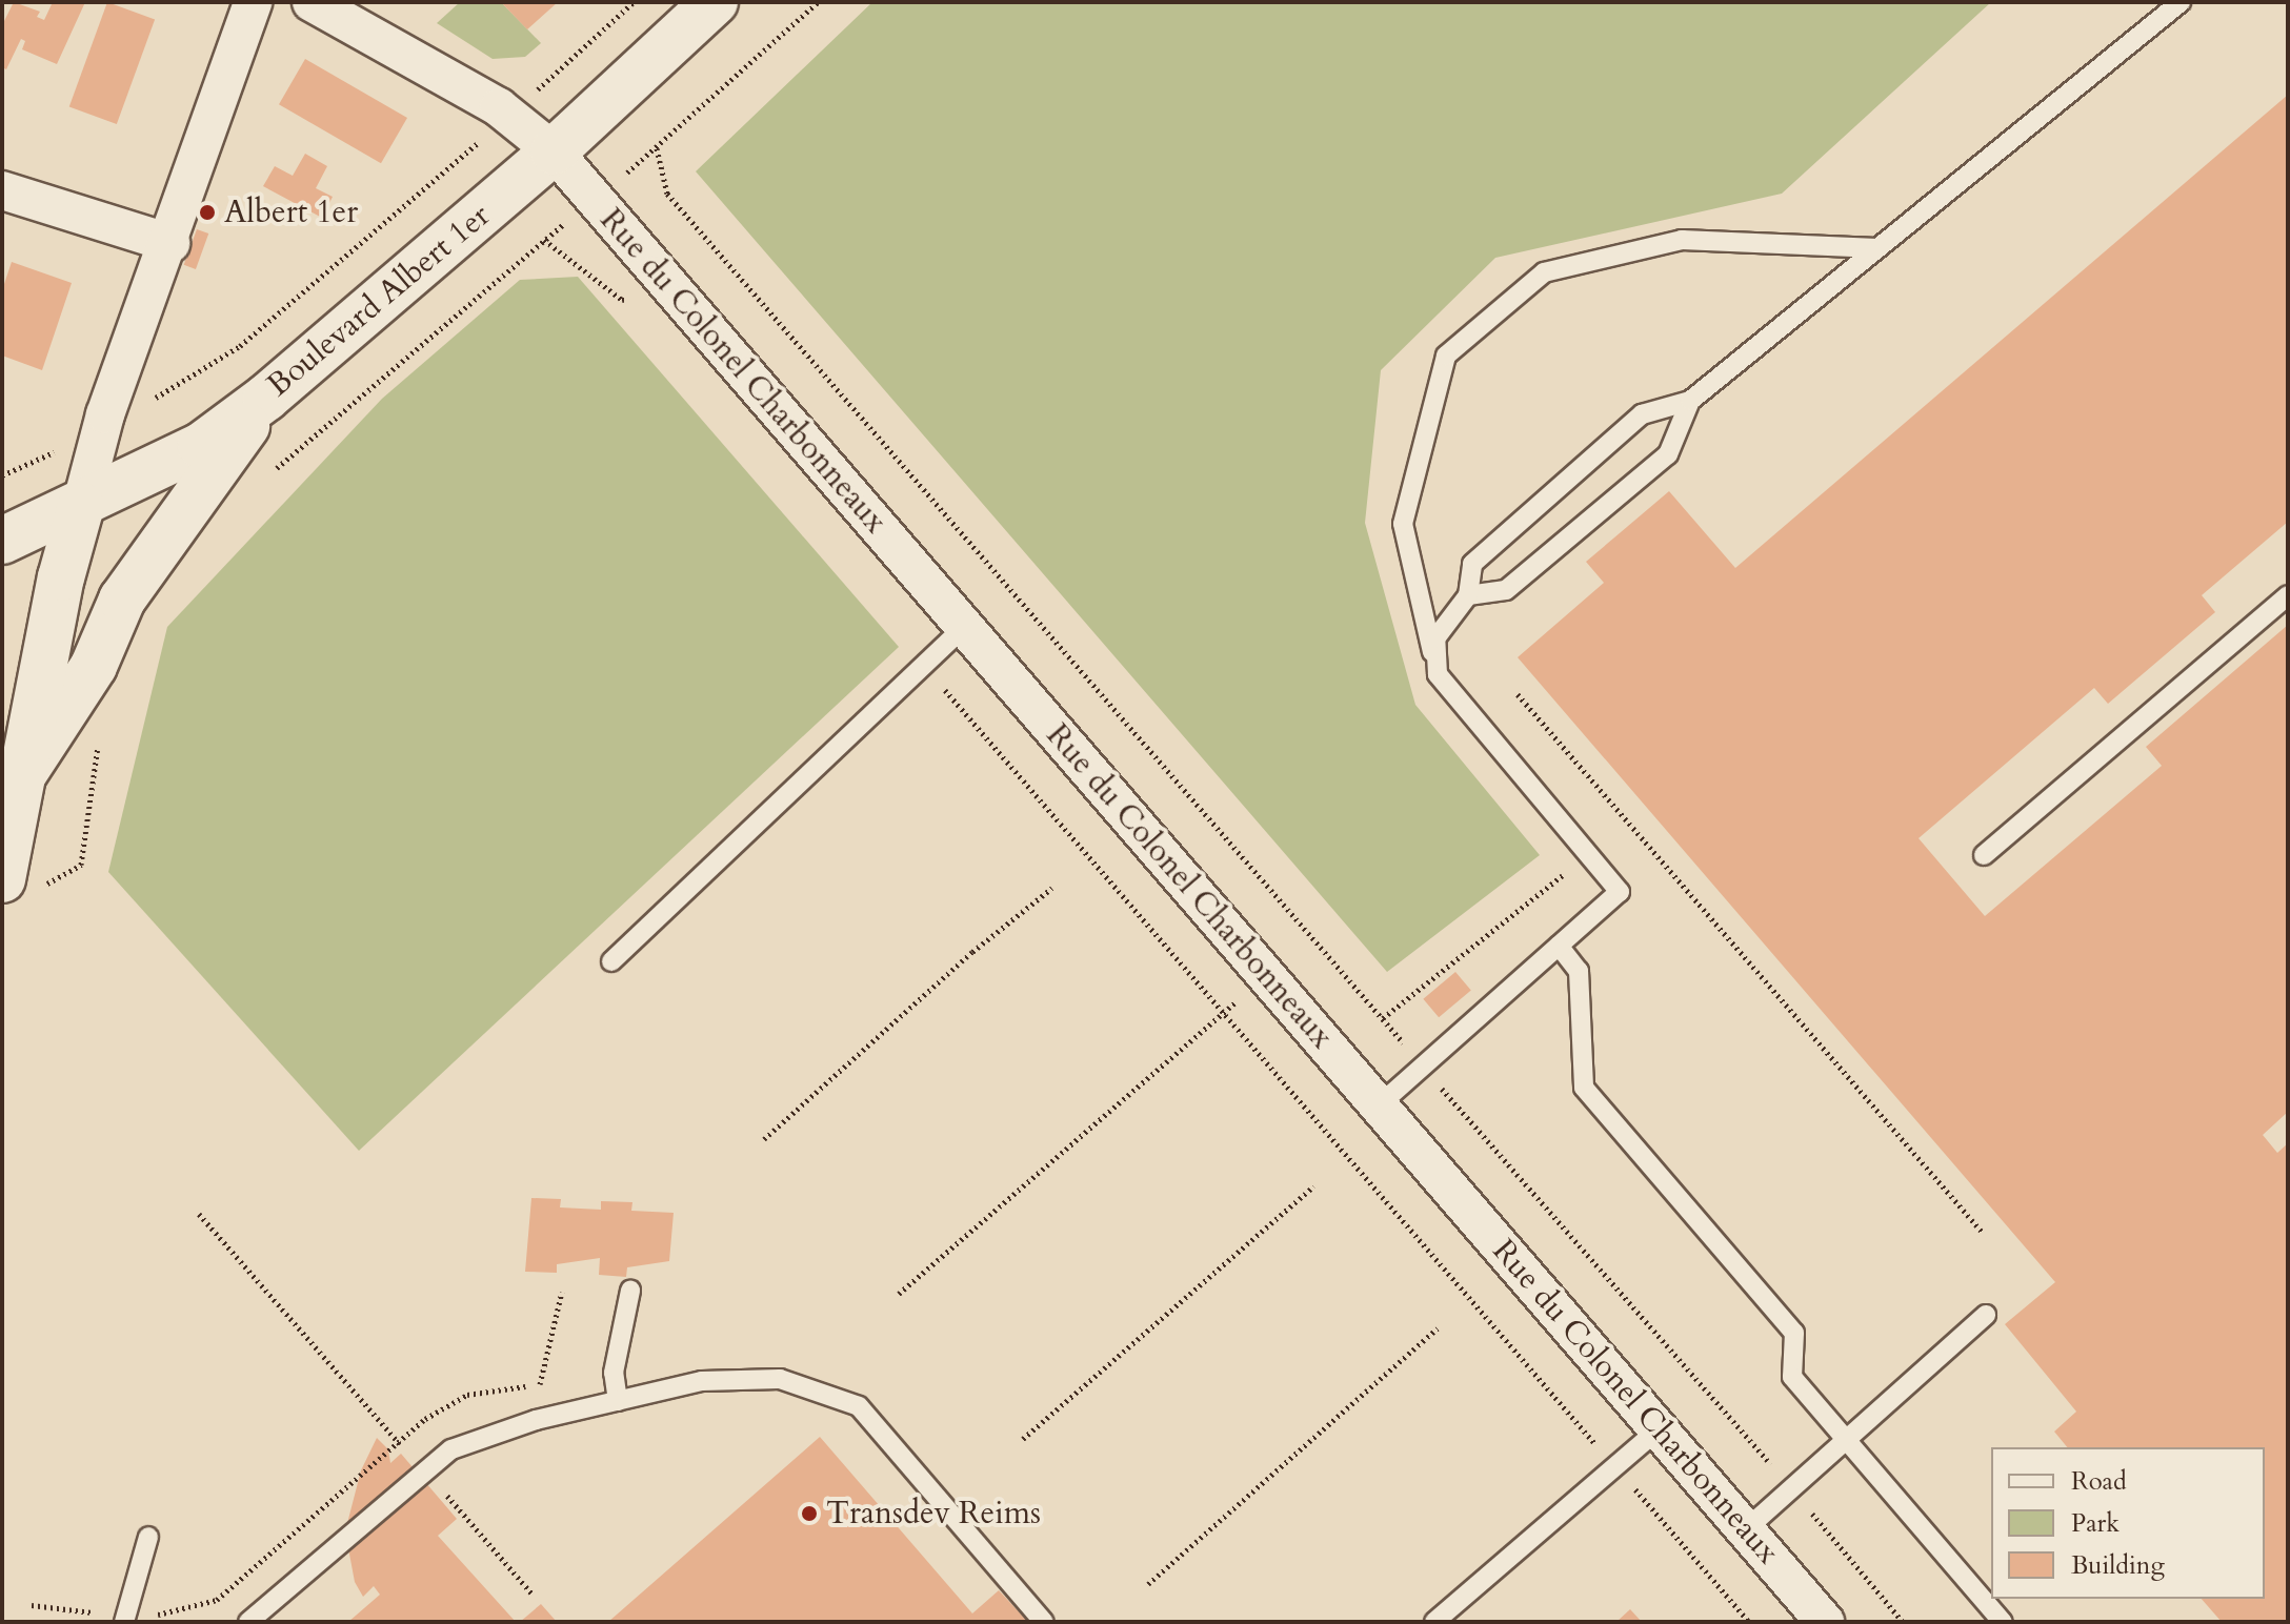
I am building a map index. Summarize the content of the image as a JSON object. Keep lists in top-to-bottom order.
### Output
{
  "streets": {
    "main road": ["Boulevard Albert 1er"],
    "street": ["Rue du Colonel Charbonneaux"]
  },
  "crossings": [
    ["Boulevard Albert 1er", "Rue du Colonel Charbonneaux"]
  ],
  "places": ["Albert 1er", "Transdev Reims"],
  "legend": ["Road", "Park", "Building"]
}
